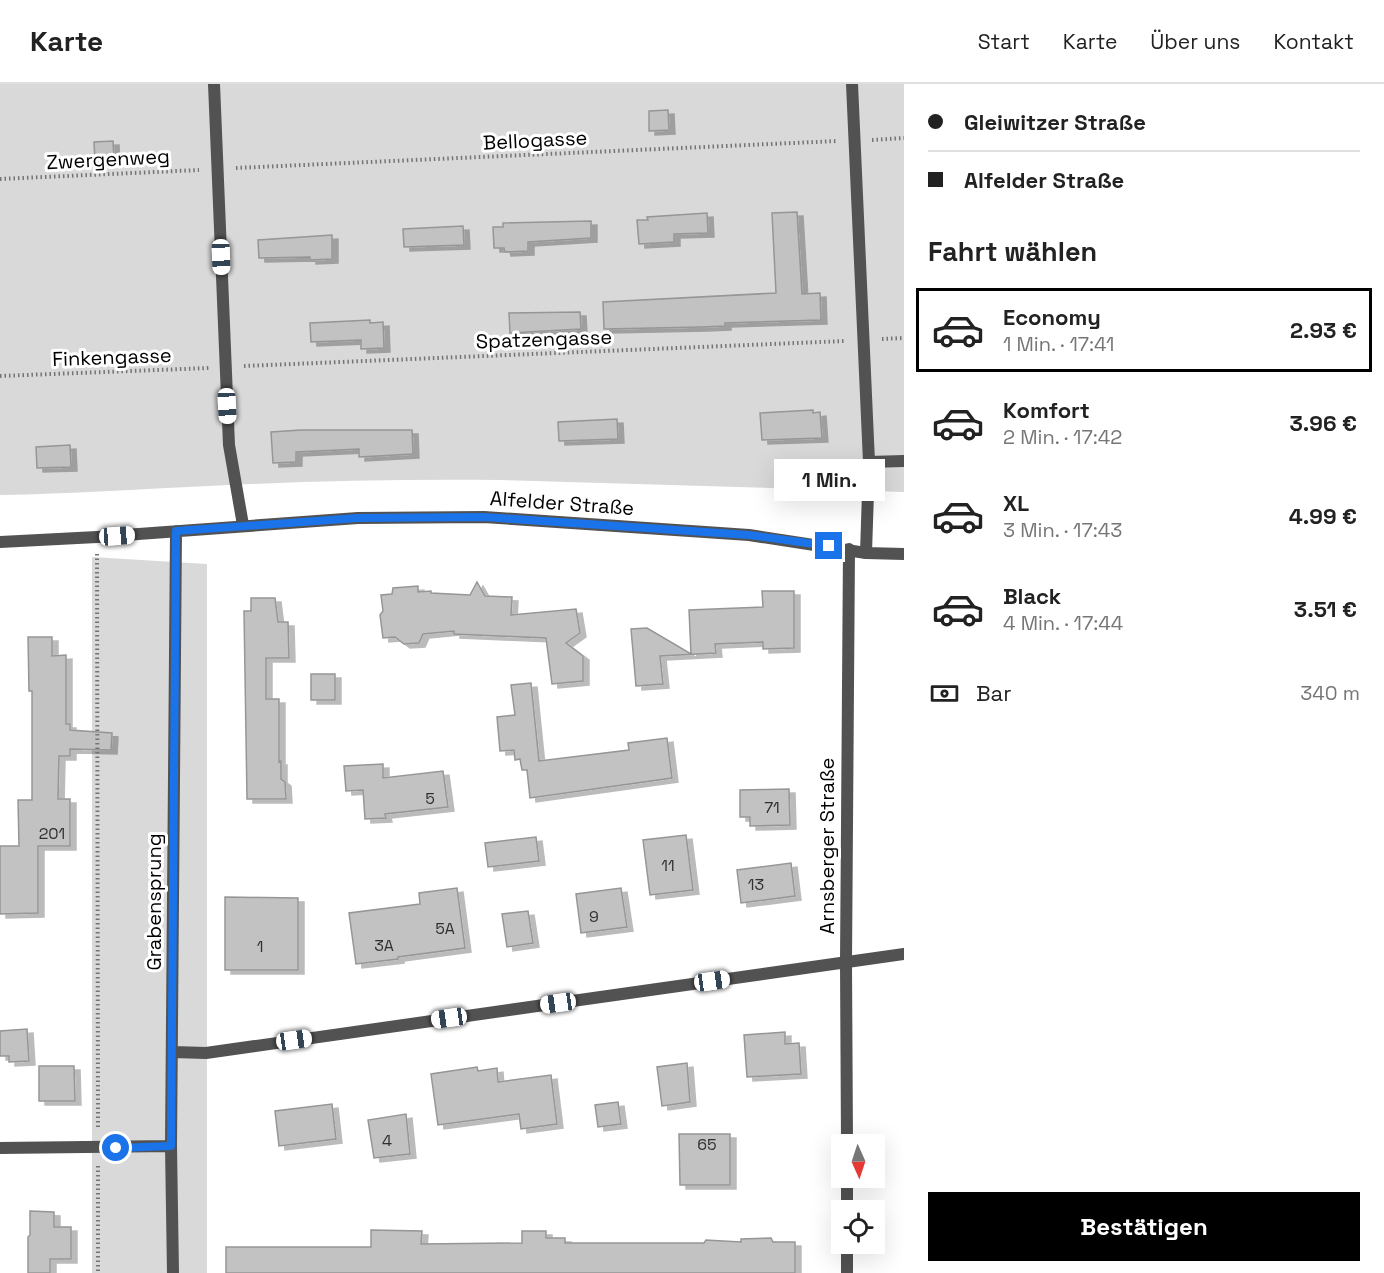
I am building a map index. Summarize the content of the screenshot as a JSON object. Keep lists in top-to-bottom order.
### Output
{
  "streets": {
    "street": ["Alfelder Straße", "Arnsberger Straße", "Grabensprung"],
    "path": [
      "Bellogasse",
      "Zwergenweg",
      "Spatzengasse",
      "Finkengasse"
    ]
  },
  "crossings": [
    ["Bellogasse", "Zwergenweg"],
    ["Spatzengasse", "Finkengasse"],
    ["Alfelder Straße", "Arnsberger Straße"],
    ["Alfelder Straße", "Grabensprung"]
  ],
  "house_numbers": [
    "5",
    "71",
    "201",
    "11",
    "13",
    "9",
    "5A",
    "3A",
    "1",
    "4",
    "65"
  ],
  "north": "bottom",
  "page": {
    "header": "Karte",
    "nav": [
      "Start",
      "Karte",
      "Über uns",
      "Kontakt"
    ],
    "banner": ["Gleiwitzer Straße", "Alfelder Straße"],
    "heading": "Fahrt wählen",
    "list": [
      {
        "name": "Economy",
        "note": "1 Min. · 17:41",
        "value": "2.93 €"
      },
      {
        "name": "Komfort",
        "note": "2 Min. · 17:42",
        "value": "3.96 €"
      },
      {
        "name": "XL",
        "note": "3 Min. · 17:43",
        "value": "4.99 €"
      },
      {
        "name": "Black",
        "note": "4 Min. · 17:44",
        "value": "3.51 €"
      }
    ],
    "bubble": "1 Min.",
    "pay": ["Bar", "340 m"],
    "buttons": "Bestätigen"
  }
}
